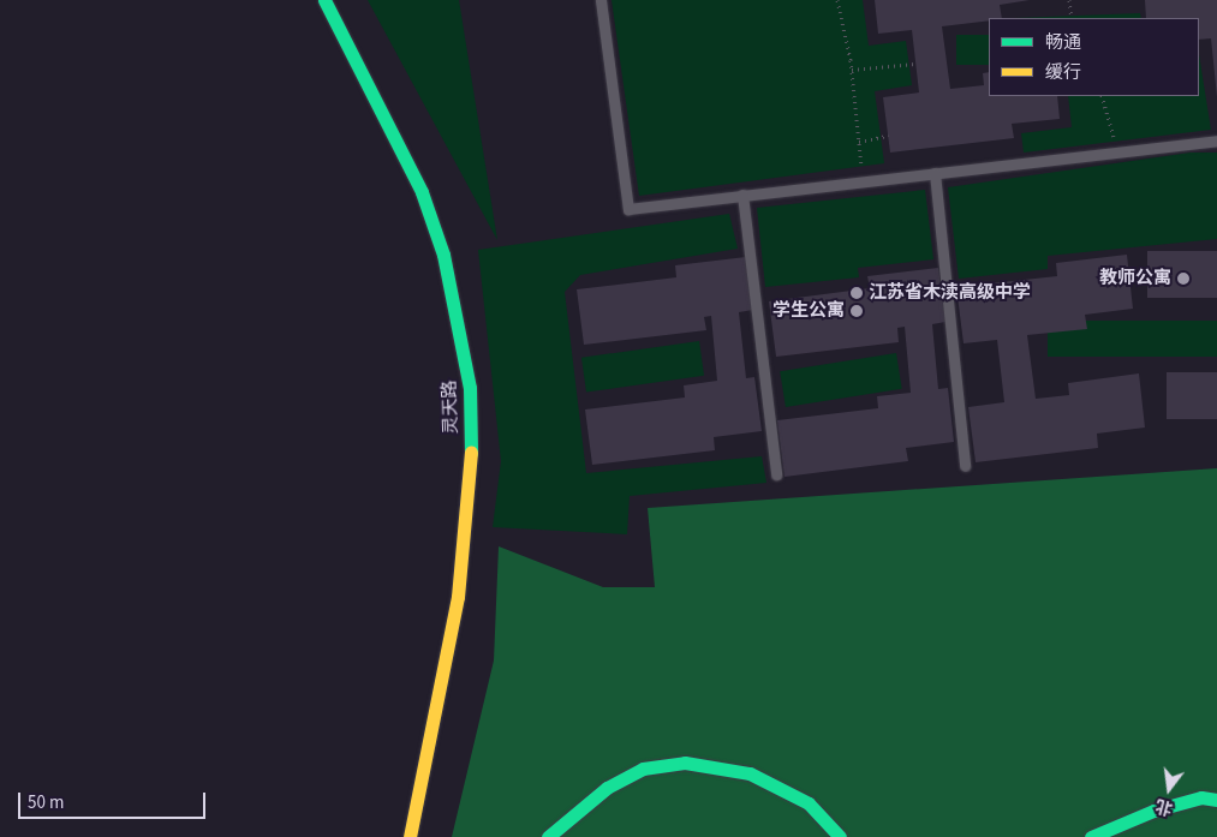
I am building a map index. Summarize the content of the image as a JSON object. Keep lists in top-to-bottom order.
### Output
{
  "streets": {
    "street": ["灵天路"]
  },
  "places": ["教师公寓", "江苏省木渎高级中学", "学生公寓"],
  "legend": ["畅通", "缓行"],
  "scale_bar": "50 m",
  "north": "bottom"
}
